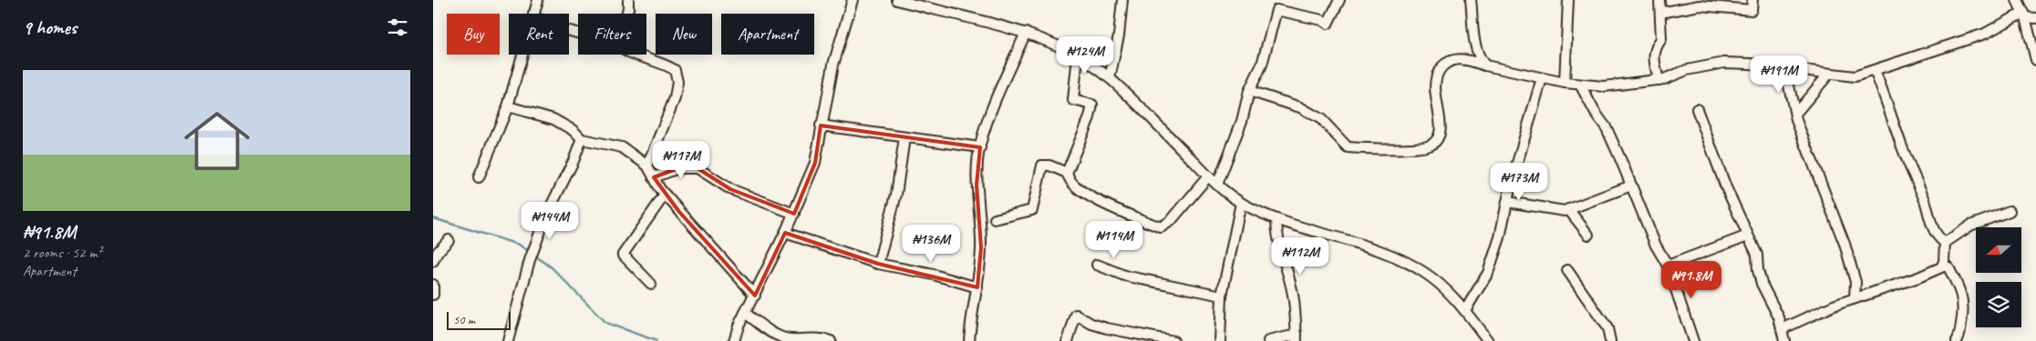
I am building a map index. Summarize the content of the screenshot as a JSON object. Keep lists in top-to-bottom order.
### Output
{
  "scale_bar": "50 m",
  "north": "left",
  "page": {
    "heading": "9 homes",
    "chip": [
      "Buy",
      "Rent",
      "Filters",
      "New",
      "Apartment"
    ],
    "price": [
      "₦124M",
      "₦191M",
      "₦117M",
      "₦173M",
      "₦144M",
      "₦114M",
      "₦136M",
      "₦112M",
      "₦91.8M"
    ],
    "list": [
      {
        "name": "₦91.8M",
        "note": "2 rooms · 52 m² · Apartment"
      }
    ],
    "scale": "50 m"
  }
}
